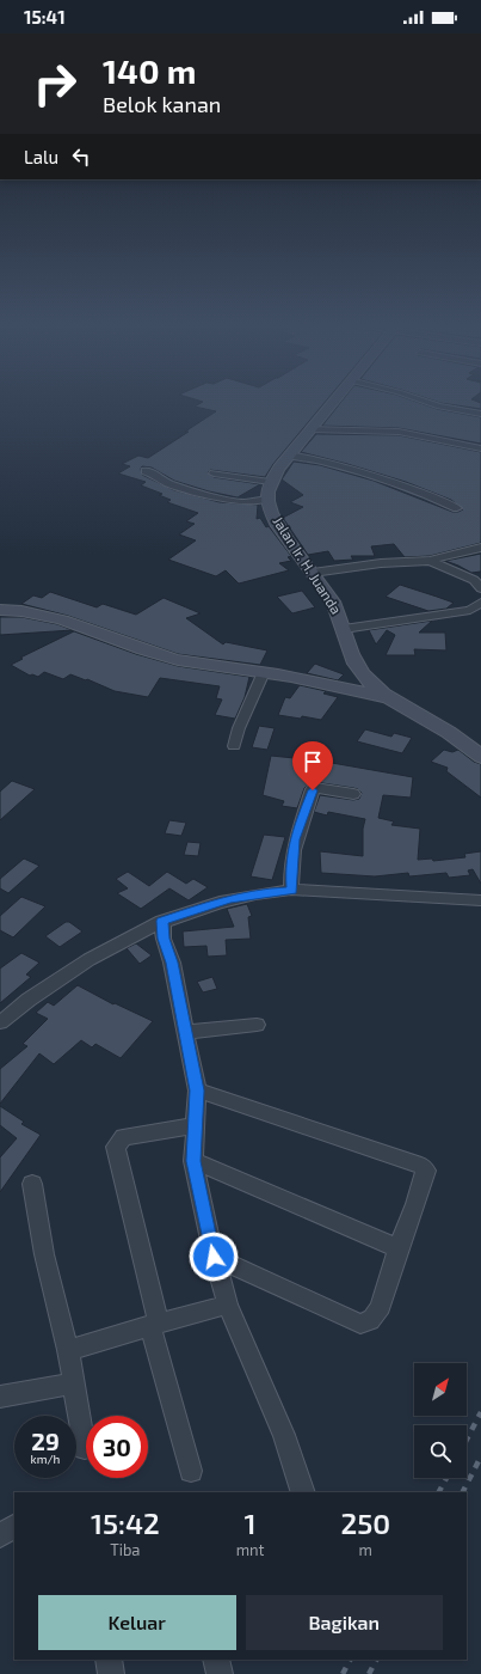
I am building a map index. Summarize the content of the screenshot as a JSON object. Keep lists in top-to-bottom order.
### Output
{
  "streets": {
    "street": ["Jalan Ir. H. Juanda"]
  },
  "north": "top right",
  "page": {
    "status": "15:41",
    "turn": ["140 m", "Belok kanan"],
    "then": "Lalu",
    "speed": "29 km/h",
    "limit": "30",
    "eta": [
      "15:42",
      "Tiba",
      "1",
      "mnt",
      "250",
      "m"
    ],
    "buttons": ["Keluar", "Bagikan"]
  }
}
